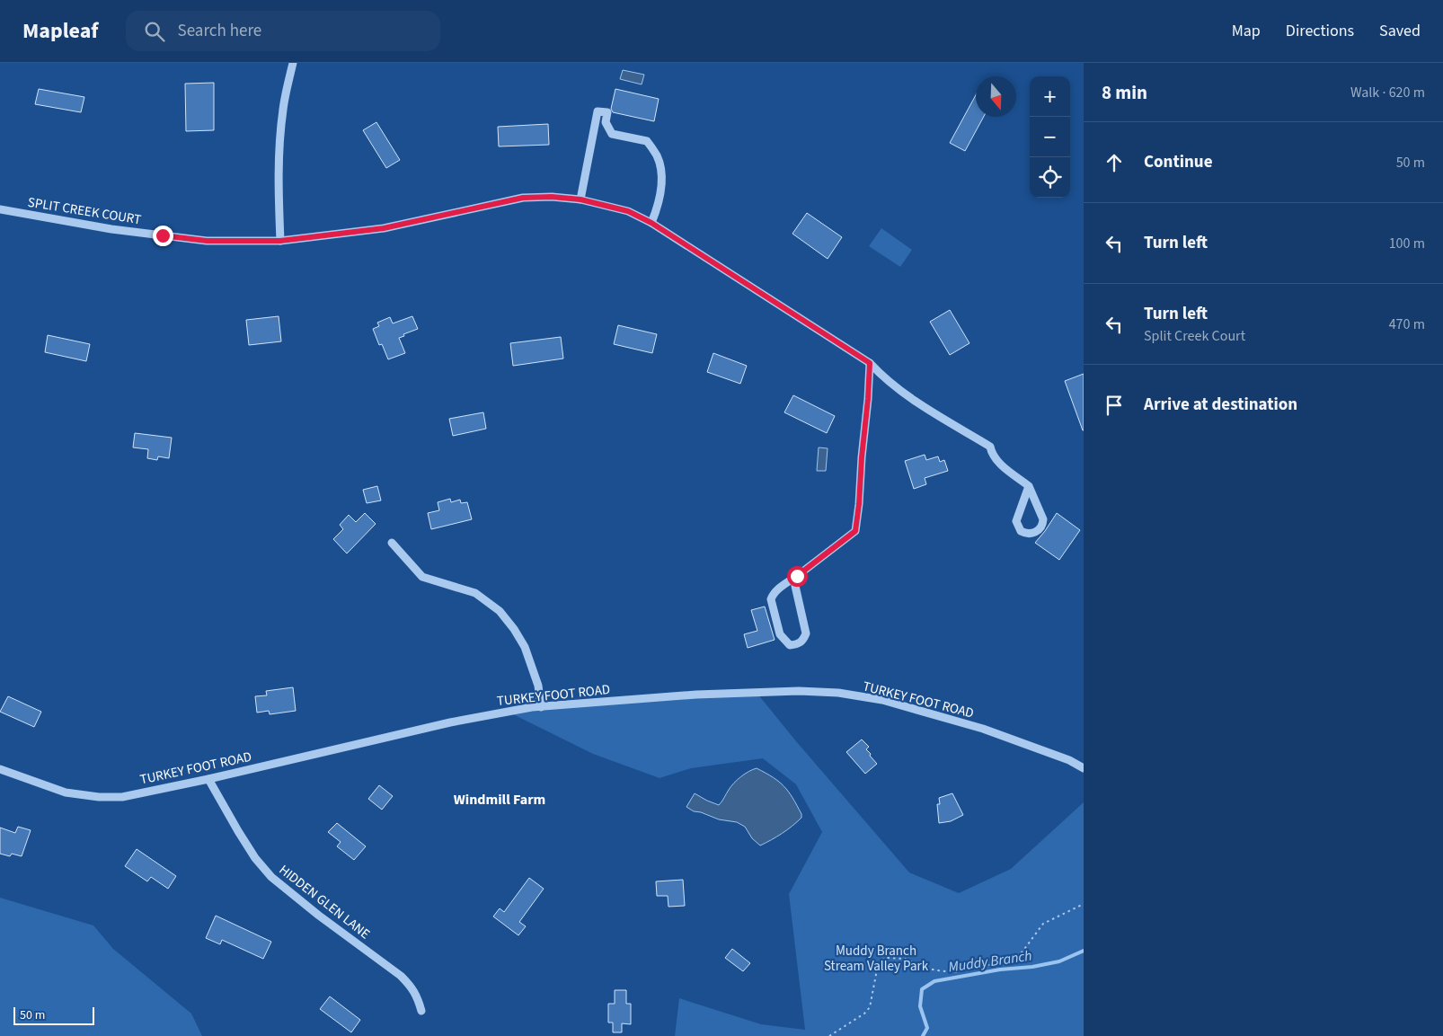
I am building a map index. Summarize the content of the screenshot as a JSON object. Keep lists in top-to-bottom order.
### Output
{
  "streets": {
    "street": ["SPLIT CREEK COURT", "TURKEY FOOT ROAD", "HIDDEN GLEN LANE"]
  },
  "crossings": [
    ["TURKEY FOOT ROAD", "HIDDEN GLEN LANE"]
  ],
  "districts": ["Windmill Farm"],
  "water": ["Muddy Branch"],
  "parks": ["Muddy Branch Stream Valley Park"],
  "scale_bar": "50 m",
  "north": "bottom",
  "page": {
    "header": "Mapleaf",
    "search": "Search here",
    "nav": ["Map", "Directions", "Saved"],
    "heading": ["8 min", "Walk · 620 m"],
    "map_buttons": ["+", "−"],
    "list": [
      ["Continue", "50 m"],
      ["Turn left", "100 m"],
      ["Turn left", "Split Creek Court", "470 m"],
      "Arrive at destination"
    ],
    "scale": "50 m"
  }
}
